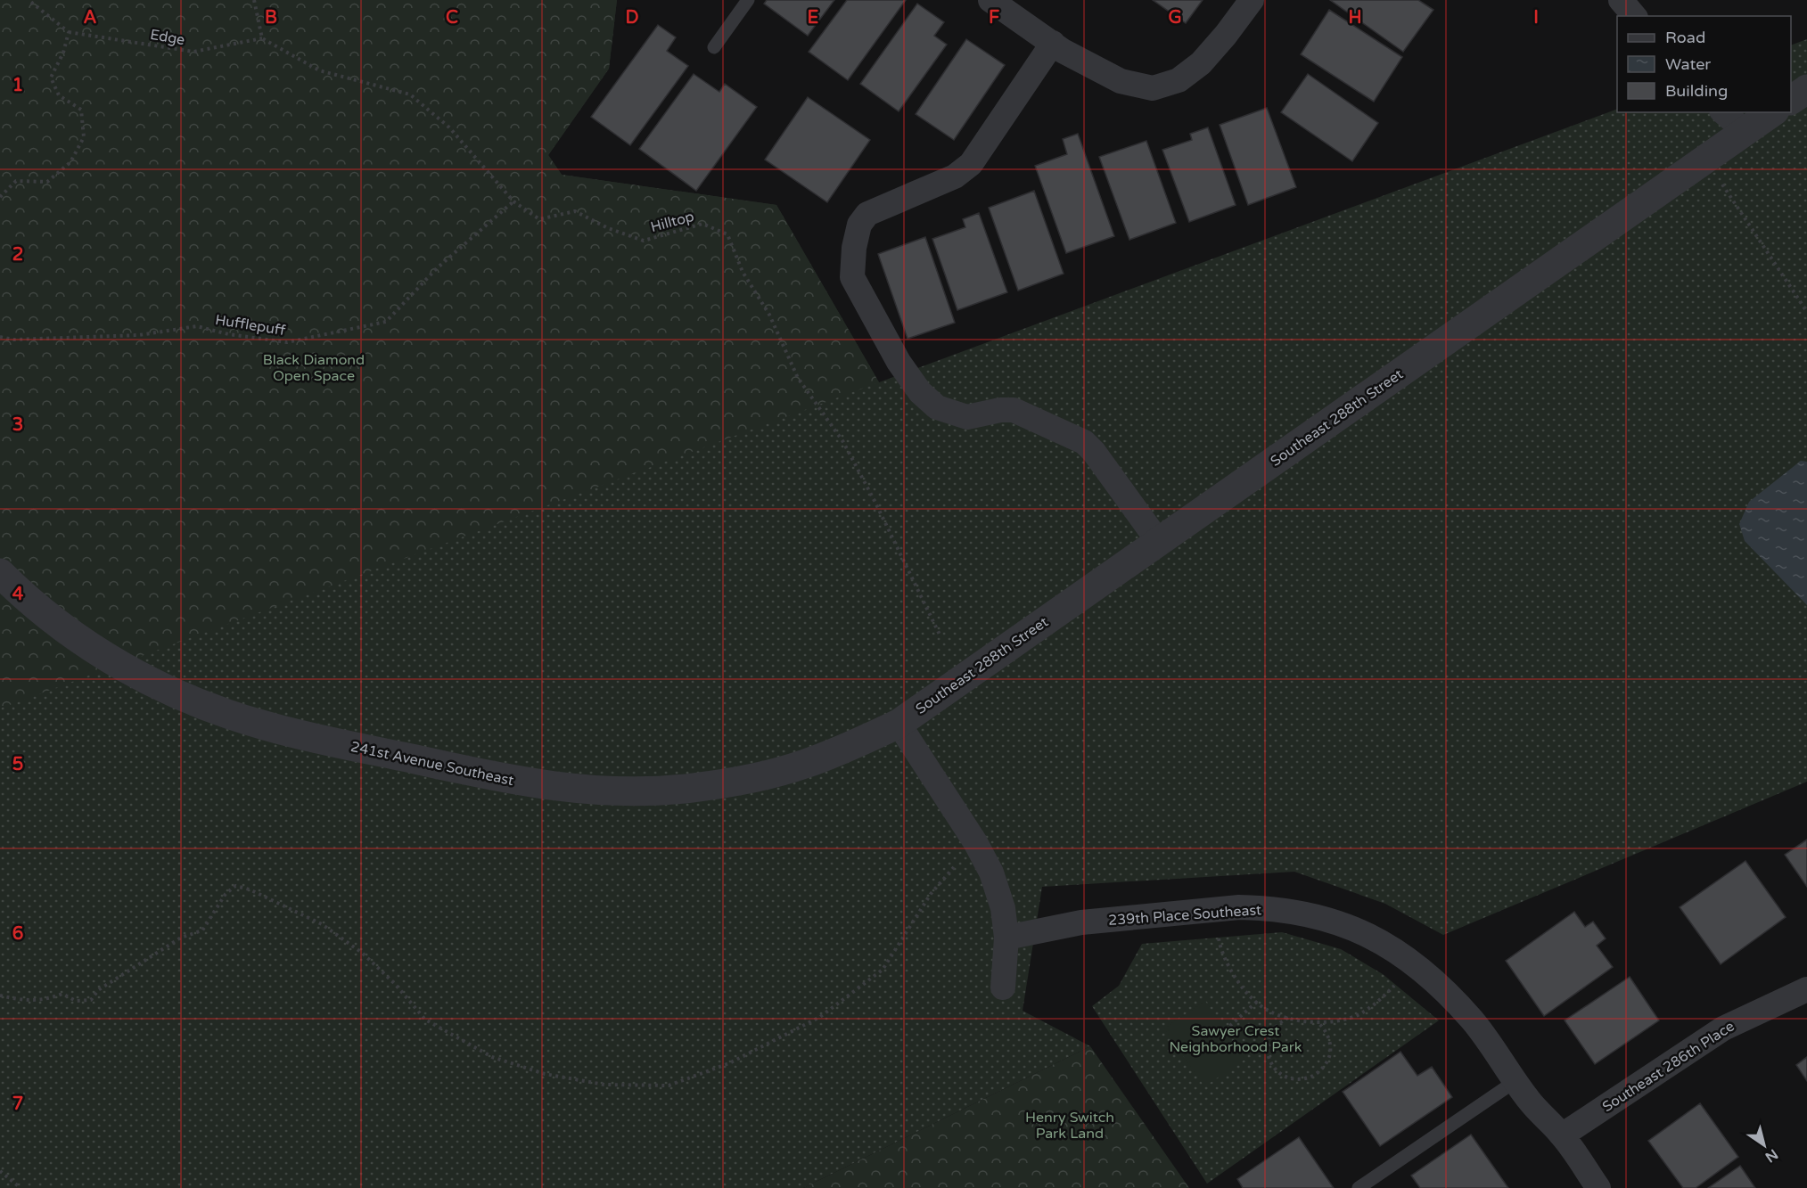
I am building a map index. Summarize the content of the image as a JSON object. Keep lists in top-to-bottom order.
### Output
{
  "streets": {
    "street": [
      "Southeast 288th Street",
      "241st Avenue Southeast",
      "239th Place Southeast",
      "Southeast 286th Place"
    ],
    "path": ["Edge", "Hilltop", "Hufflepuff"]
  },
  "crossings": [
    ["Edge", "Hilltop"],
    ["Hilltop", "Hufflepuff"],
    ["Southeast 288th Street", "241st Avenue Southeast"],
    ["239th Place Southeast", "Southeast 286th Place"]
  ],
  "parks": ["Black Diamond Open Space", "Sawyer Crest Neighborhood Park", "Henry Switch Park Land"],
  "legend": ["Road", "Water", "Building"],
  "north": "bottom right",
  "grid": {
    "columns": [
      "A",
      "B",
      "C",
      "D",
      "E",
      "F",
      "G",
      "H",
      "I"
    ],
    "rows": [
      "1",
      "2",
      "3",
      "4",
      "5",
      "6",
      "7"
    ]
  }
}
